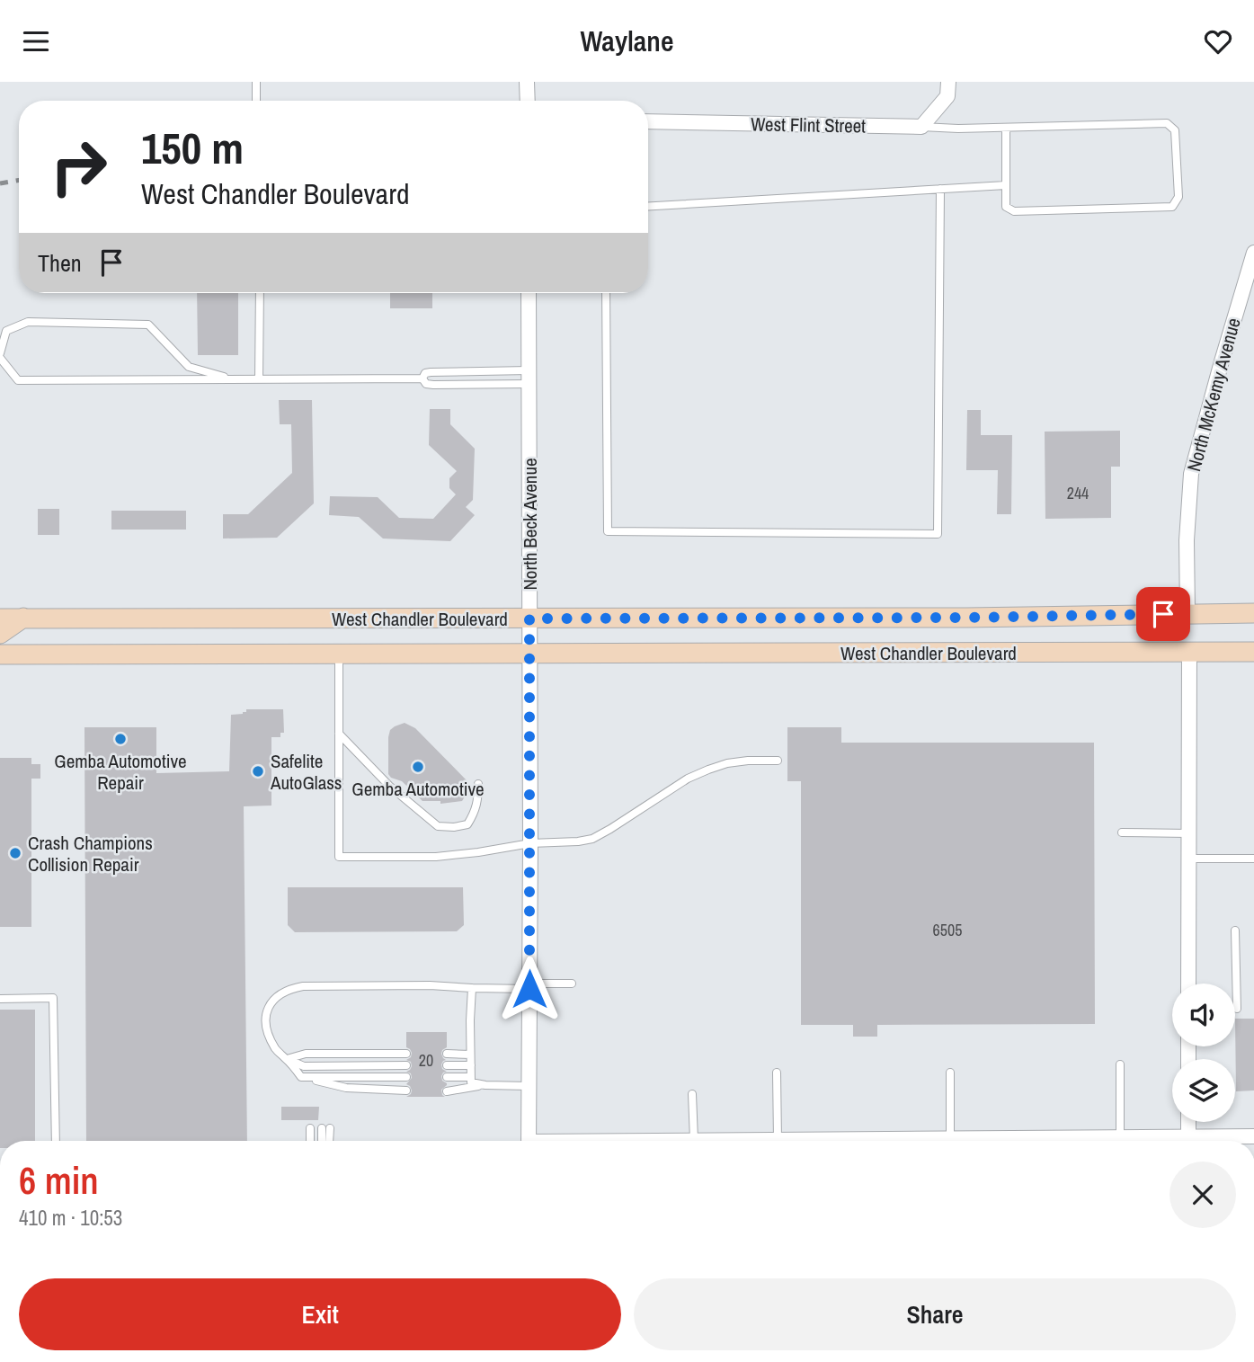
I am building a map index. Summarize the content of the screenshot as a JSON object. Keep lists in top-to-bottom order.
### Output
{
  "streets": {
    "main road": ["West Chandler Boulevard"],
    "street": ["West Flint Street", "North McKemy Avenue", "North Beck Avenue"]
  },
  "crossings": [
    ["North McKemy Avenue", "West Chandler Boulevard"],
    ["North Beck Avenue", "West Chandler Boulevard"]
  ],
  "places": [
    "Gemba Automotive Repair",
    "Gemba Automotive",
    "Safelite AutoGlass",
    "Crash Champions Collision Repair"
  ],
  "house_numbers": ["244", "6505", "20"],
  "page": {
    "header": "Waylane",
    "turn": ["150 m", "West Chandler Boulevard"],
    "then": "Then",
    "heading": ["6 min", "410 m · 10:53"],
    "buttons": ["Exit", "Share"]
  }
}
